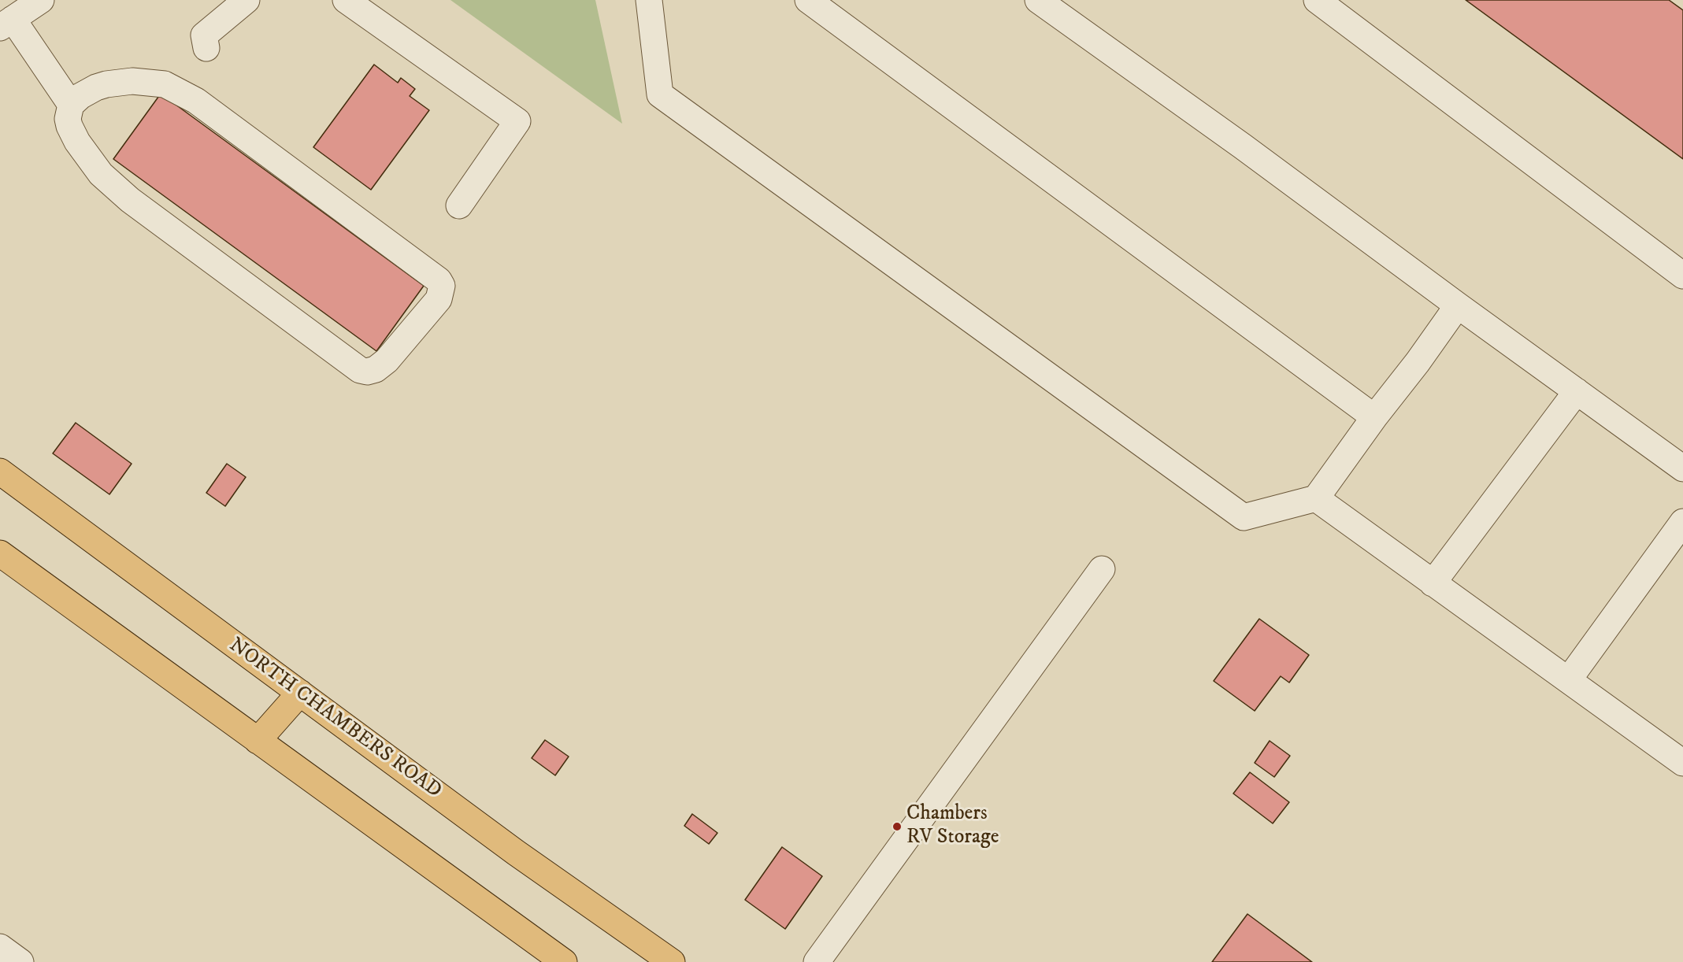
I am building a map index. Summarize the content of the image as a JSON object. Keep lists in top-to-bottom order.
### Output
{
  "streets": {
    "main road": ["NORTH CHAMBERS ROAD"]
  },
  "places": ["Chambers RV Storage"]
}
